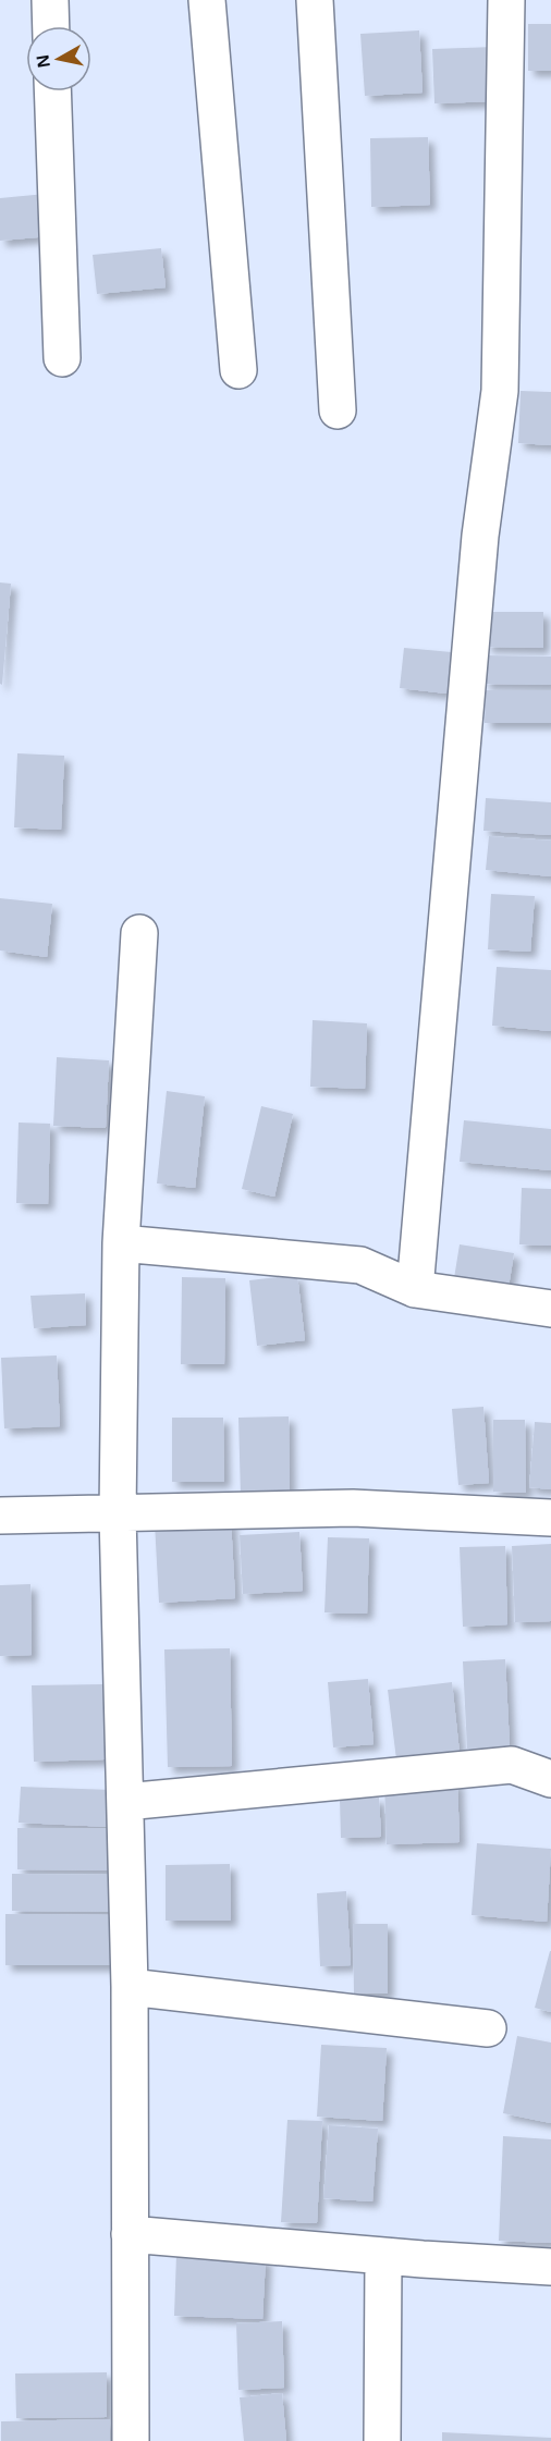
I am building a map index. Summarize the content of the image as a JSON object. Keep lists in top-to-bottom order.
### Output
{
  "north": "left"
}
